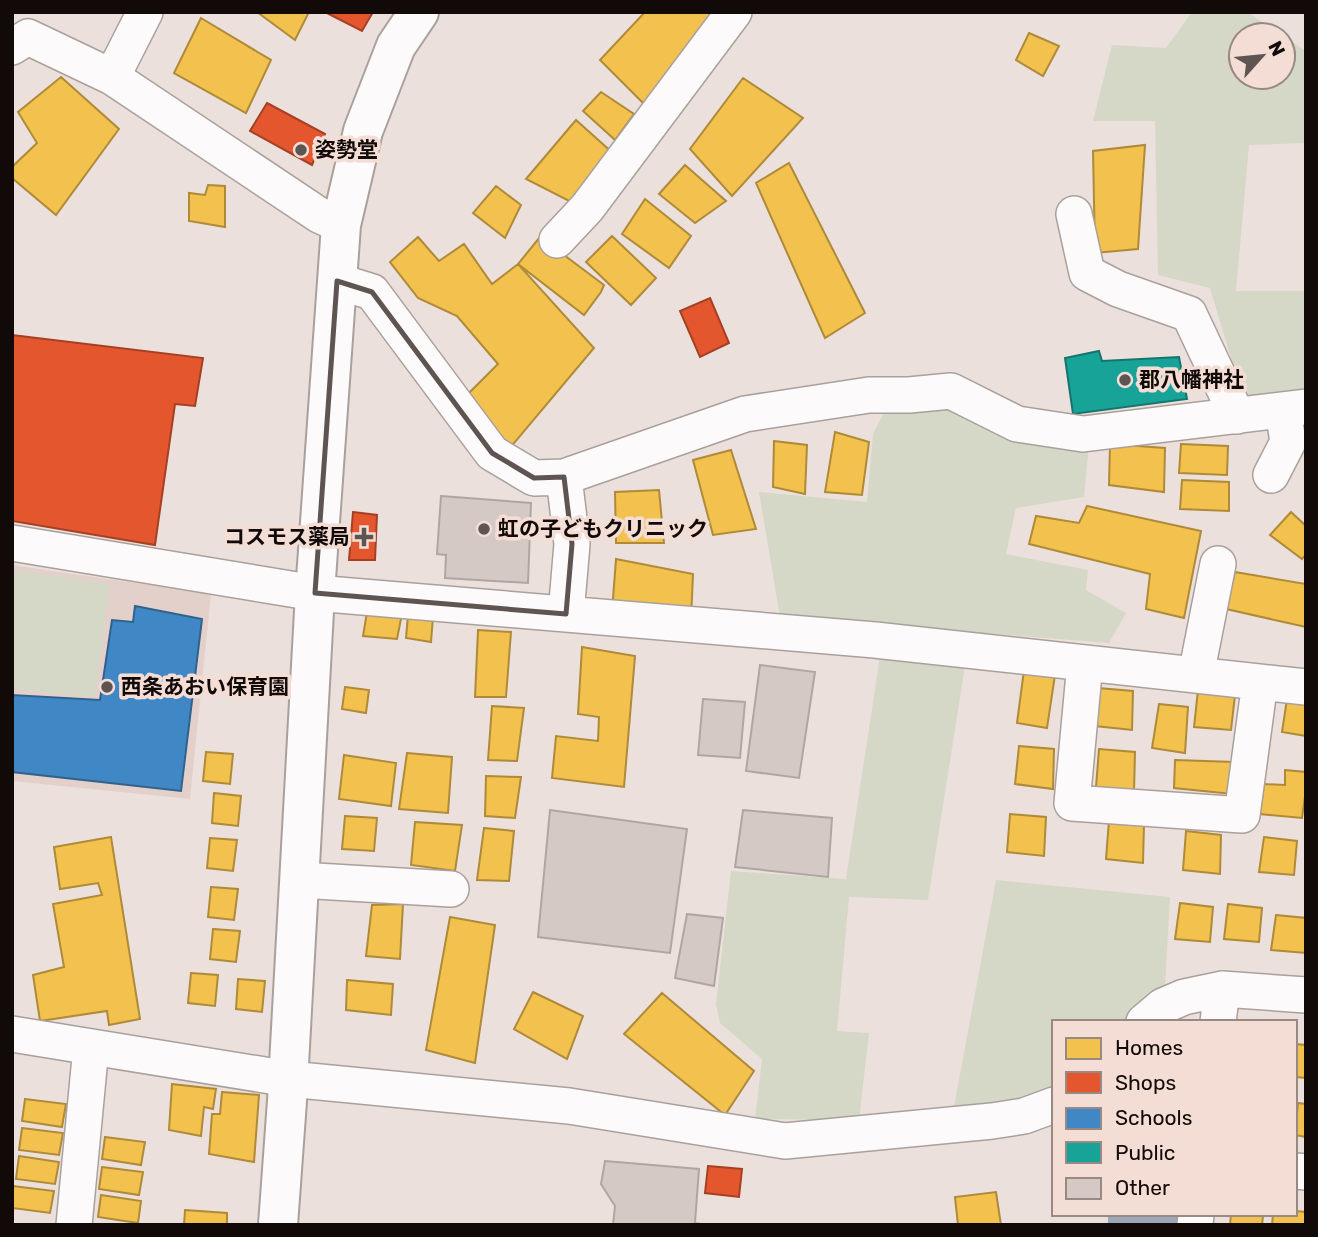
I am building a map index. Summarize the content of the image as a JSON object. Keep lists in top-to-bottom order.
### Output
{
  "places": {
    "other": [
      "姿勢堂",
      "郡八幡神社",
      "虹の子どもクリニック",
      "西条あおい保育園"
    ],
    "health": ["コスモス薬局"]
  },
  "legend": [
    "Homes",
    "Shops",
    "Schools",
    "Public",
    "Other"
  ],
  "north": "top right"
}
